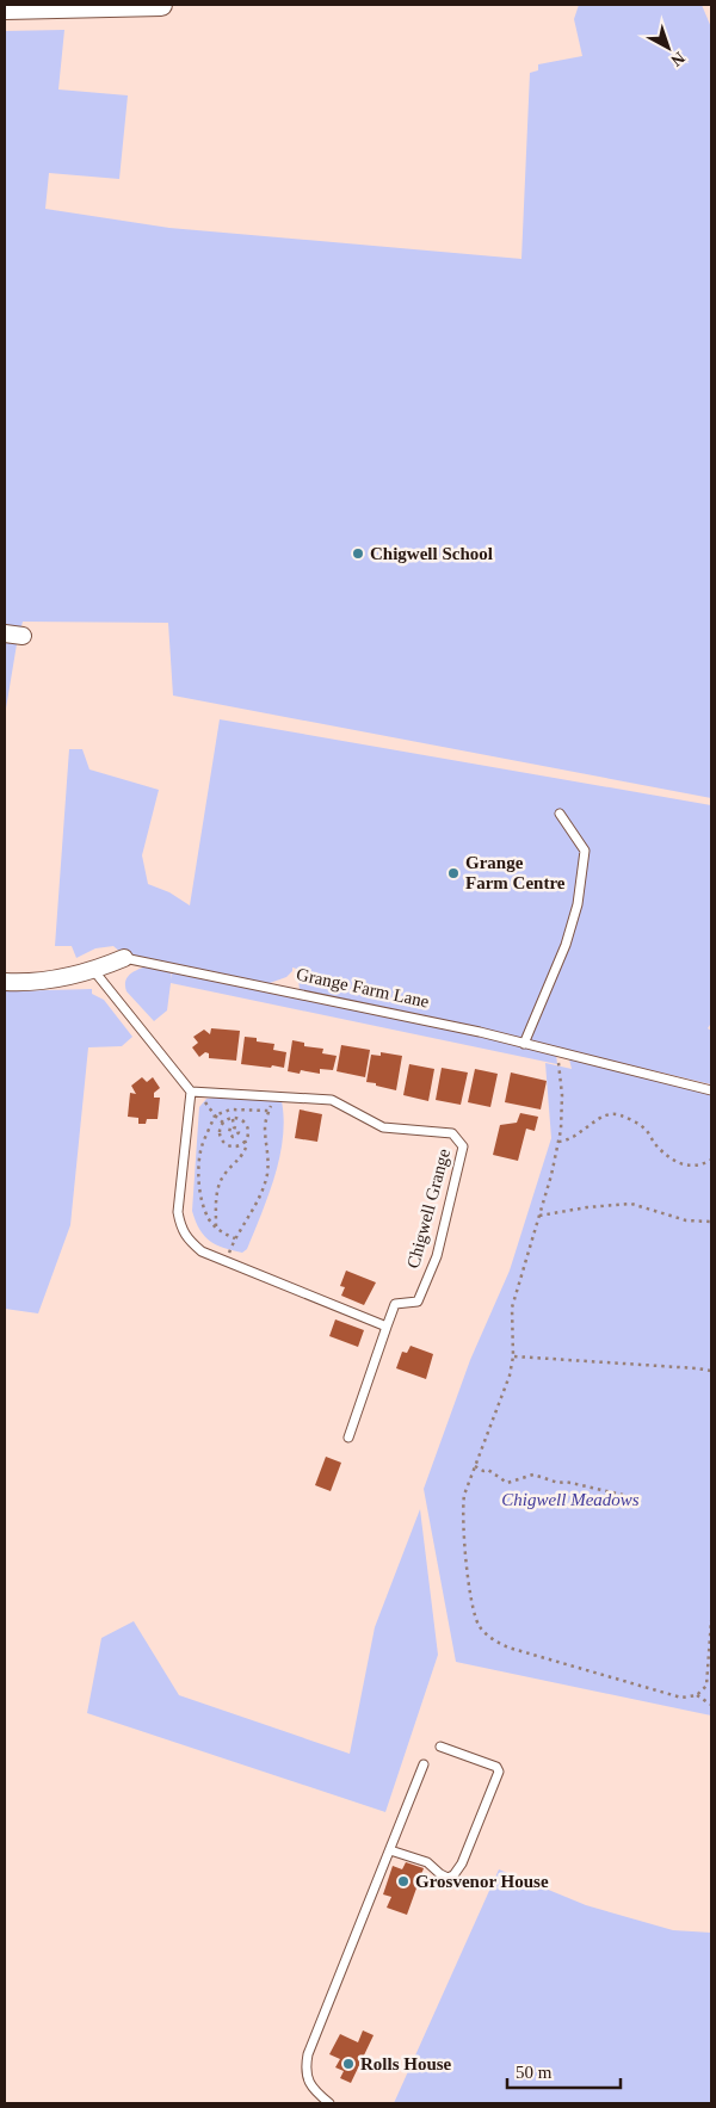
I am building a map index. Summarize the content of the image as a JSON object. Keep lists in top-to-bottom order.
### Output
{
  "streets": {
    "street": ["Grange Farm Lane"],
    "lane": ["Chigwell Grange"]
  },
  "parks": ["Chigwell Meadows"],
  "places": [
    "Chigwell School",
    "Grange Farm Centre",
    "Grosvenor House",
    "Rolls House"
  ],
  "scale_bar": "50 m",
  "north": "bottom right"
}
